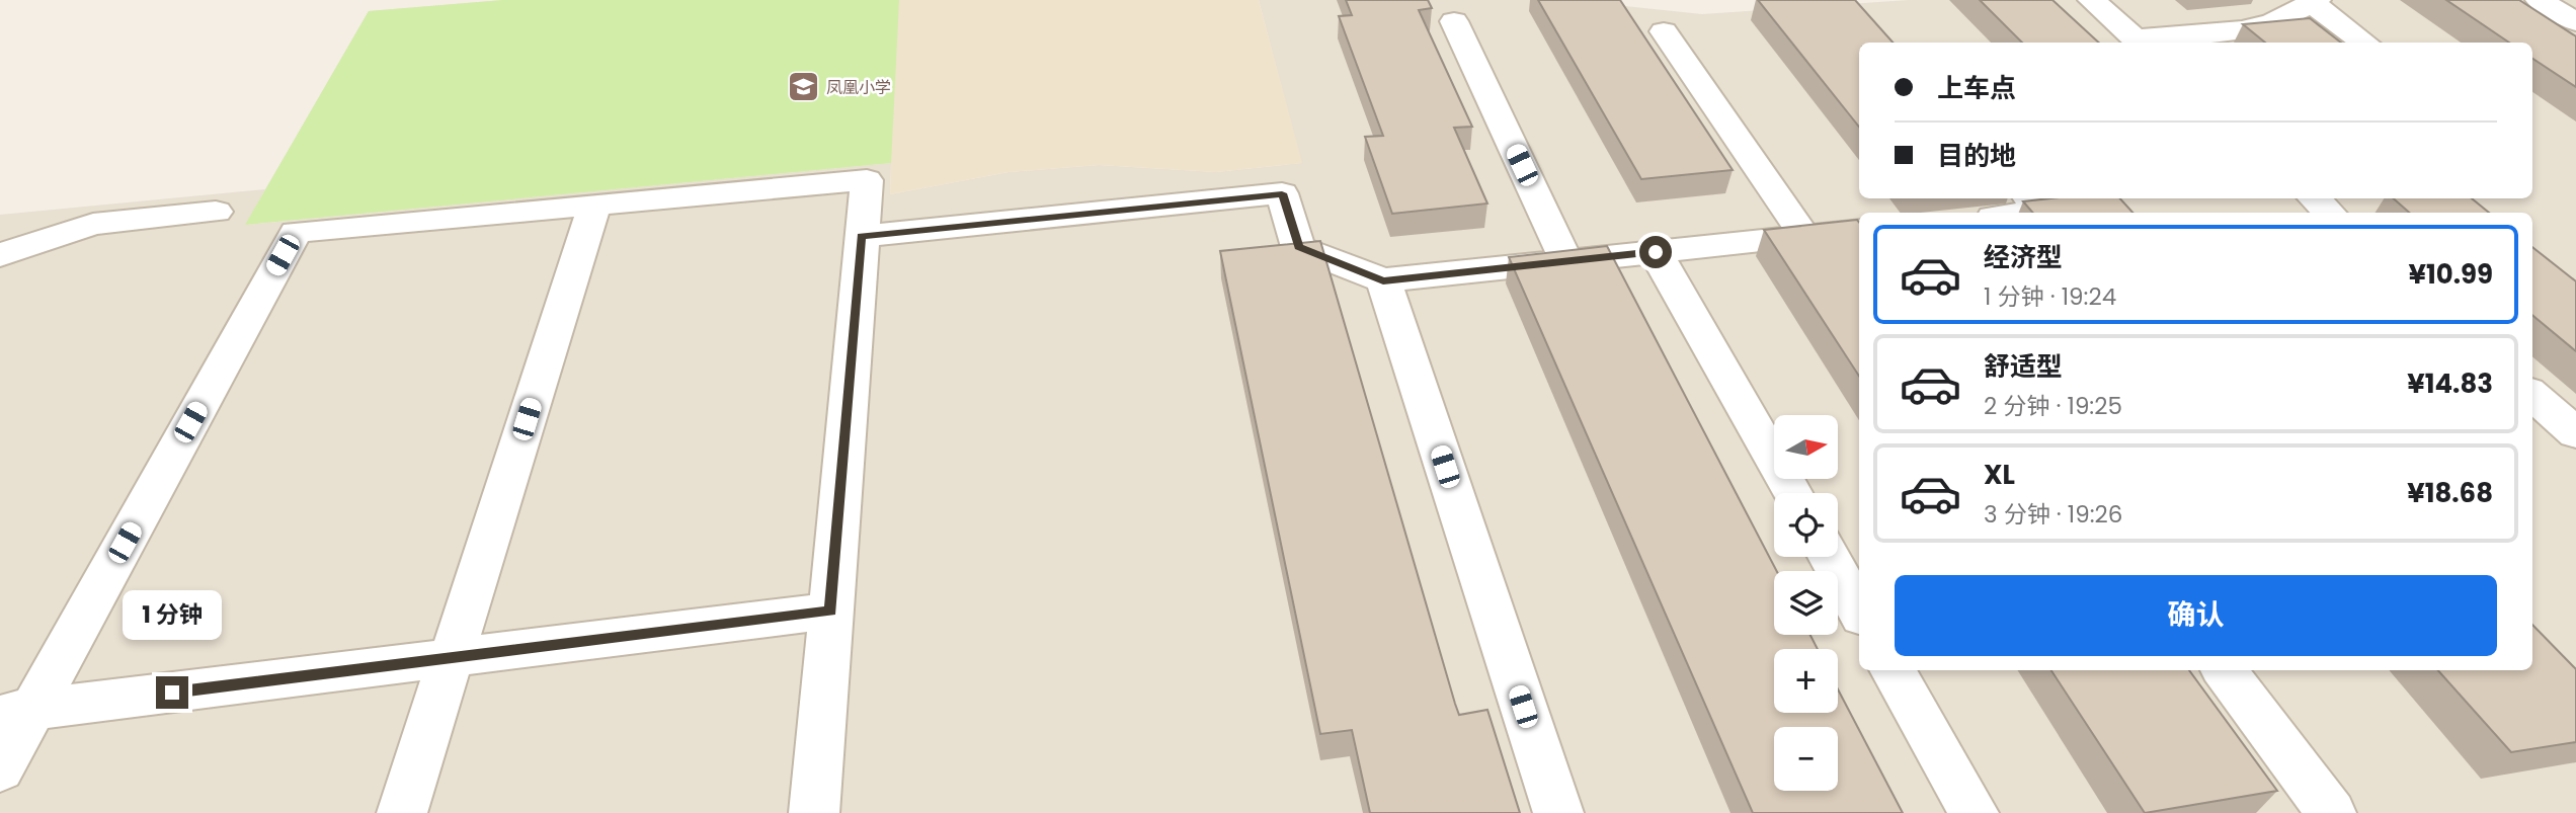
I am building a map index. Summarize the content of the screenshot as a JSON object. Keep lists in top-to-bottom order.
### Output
{
  "places": {
    "school or university": ["凤凰小学"]
  },
  "north": "right",
  "page": {
    "banner": ["上车点", "目的地"],
    "list": [
      {
        "name": "经济型",
        "note": "1 分钟 · 19:24",
        "value": "¥10.99"
      },
      {
        "name": "舒适型",
        "note": "2 分钟 · 19:25",
        "value": "¥14.83"
      },
      {
        "name": "XL",
        "note": "3 分钟 · 19:26",
        "value": "¥18.68"
      }
    ],
    "map_buttons": ["+", "−"],
    "buttons": "确认",
    "bubble": "1 分钟"
  }
}
